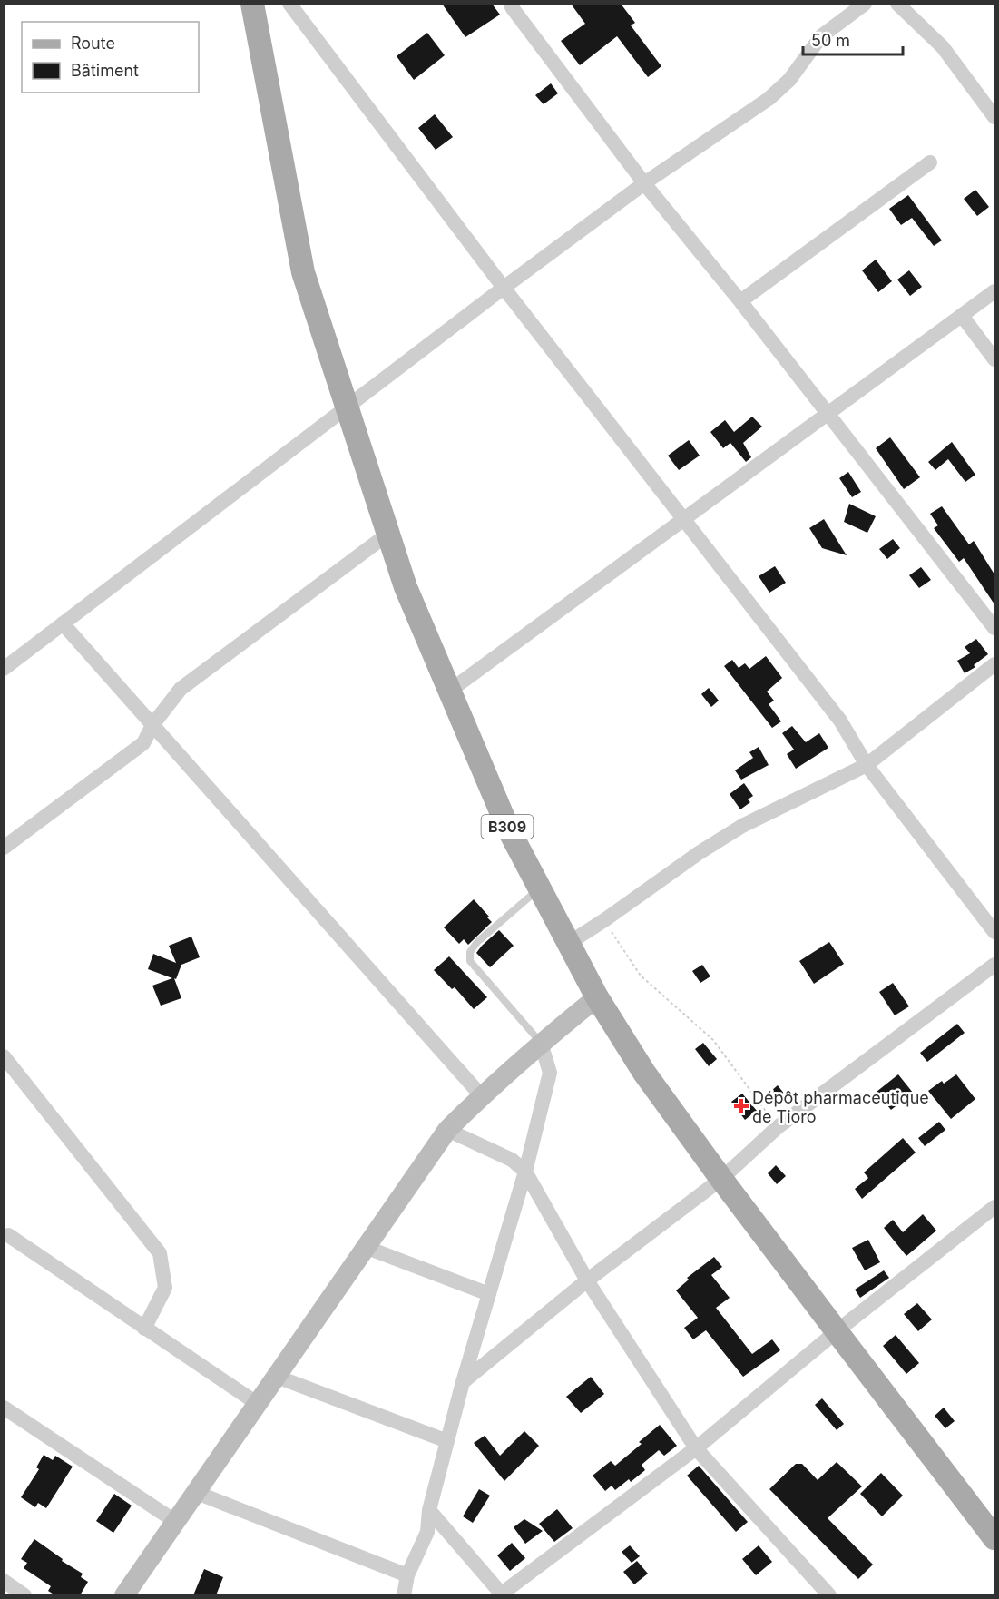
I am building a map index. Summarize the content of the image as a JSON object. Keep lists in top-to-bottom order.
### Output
{
  "streets": {
    "main road": ["B309"]
  },
  "places": {
    "health": ["Dépôt pharmaceutique de Tioro"]
  },
  "legend": ["Route", "Bâtiment"],
  "scale_bar": "50 m"
}
